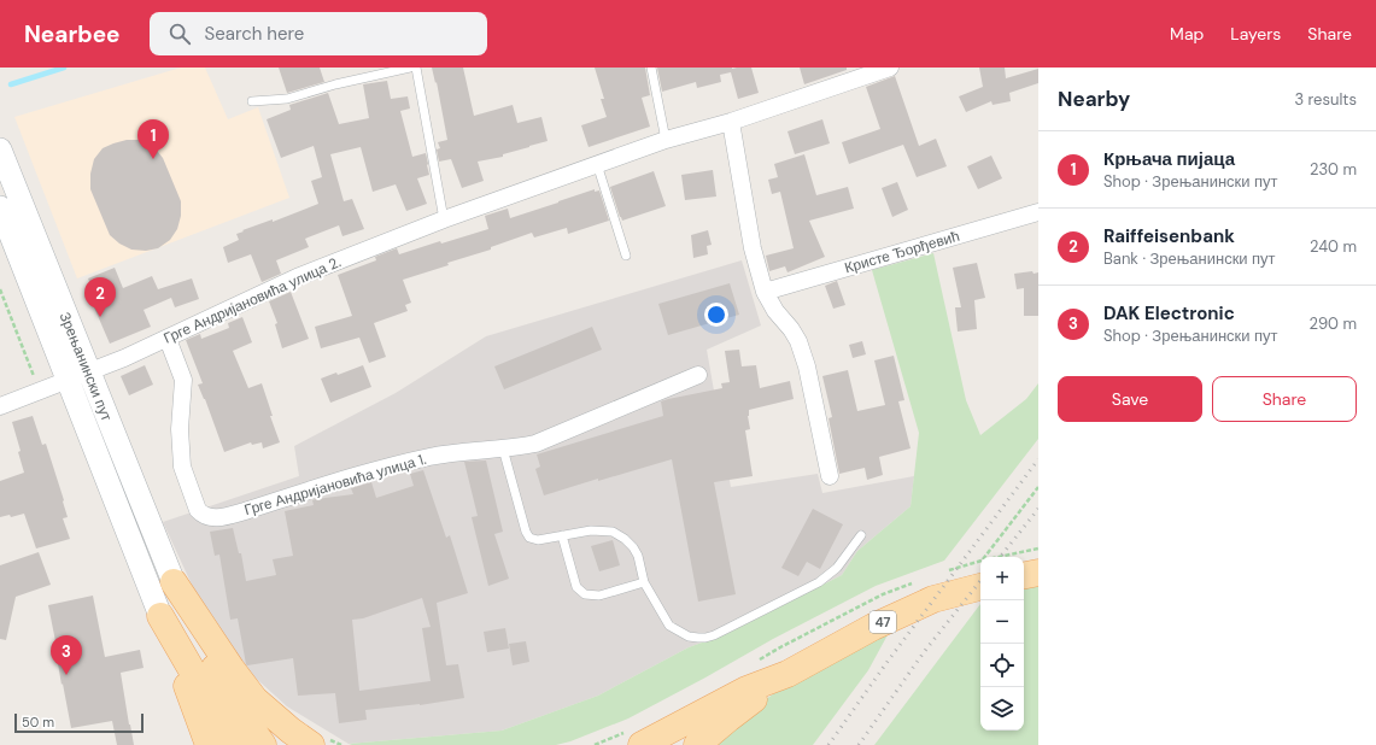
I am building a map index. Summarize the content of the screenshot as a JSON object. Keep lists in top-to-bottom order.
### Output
{
  "streets": {
    "main road": ["Зрењанински пут", "47"],
    "street": ["Кристе Ђорђевић", "Грге Андријановића улица 2.", "Грге Андријановића улица 1."]
  },
  "crossings": [
    ["Грге Андријановића улица 2.", "Зрењанински пут"],
    ["Грге Андријановића улица 2.", "Грге Андријановића улица 1."]
  ],
  "scale_bar": "50 m",
  "page": {
    "header": "Nearbee",
    "search": "Search here",
    "nav": ["Map", "Layers", "Share"],
    "heading": ["Nearby", "3 results"],
    "pins": ["1", "2", "3"],
    "list": [
      {
        "mark": "1",
        "name": "Крњача пијаца",
        "note": "Shop · Зрењанински пут",
        "value": "230 m"
      },
      {
        "mark": "2",
        "name": "Raiffeisenbank",
        "note": "Bank · Зрењанински пут",
        "value": "240 m"
      },
      {
        "mark": "3",
        "name": "DAK Electronic",
        "note": "Shop · Зрењанински пут",
        "value": "290 m"
      }
    ],
    "buttons": ["Save", "Share"],
    "map_buttons": ["+", "−"],
    "scale": "50 m"
  }
}
